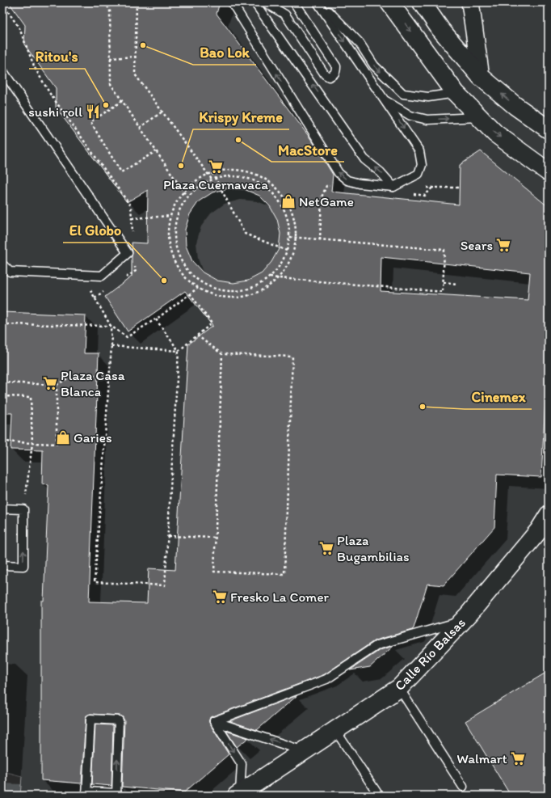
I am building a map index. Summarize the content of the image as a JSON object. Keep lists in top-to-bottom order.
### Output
{
  "streets": {
    "street": ["Calle Río Balsas"]
  },
  "places": {
    "other": [
      "Bao Lok",
      "Ritou's",
      "MacStore",
      "Krispy Kreme",
      "El Globo",
      "Cinemex"
    ],
    "restaurant": ["sushi roll"],
    "supermarket": [
      "Plaza Cuernavaca",
      "Sears",
      "Plaza Casa Blanca",
      "Plaza Bugambilias",
      "Fresko La Comer",
      "Walmart"
    ],
    "shop": ["NetGame", "Garies"]
  }
}
